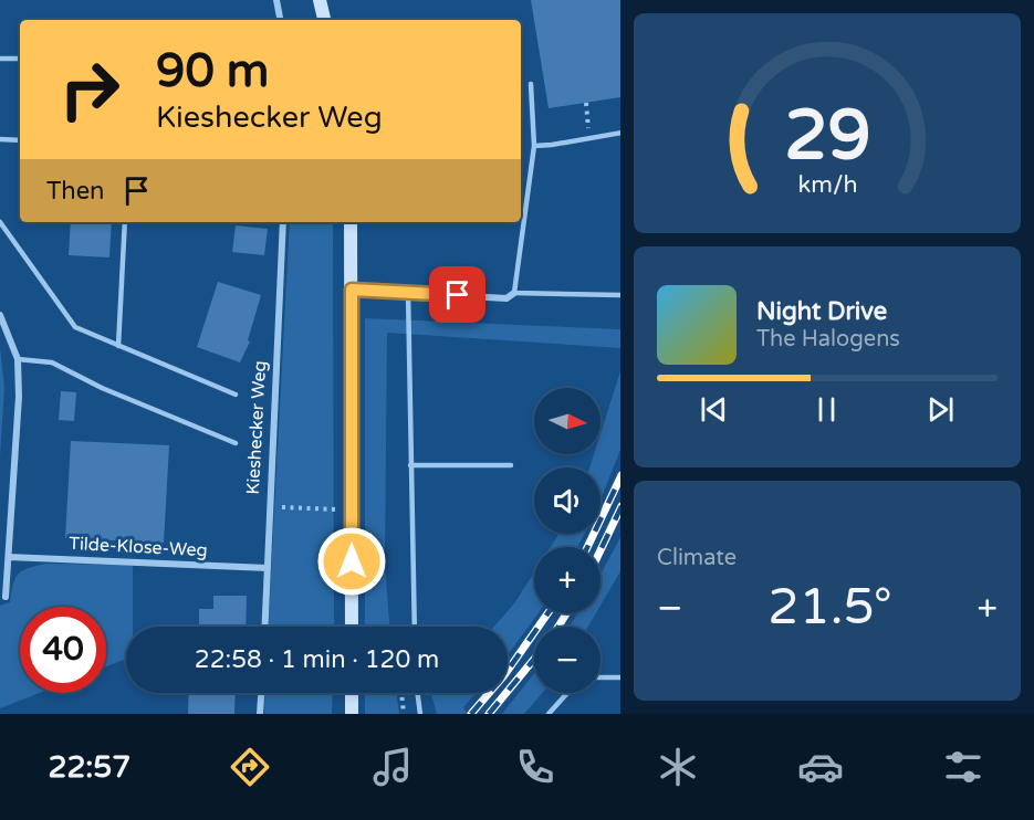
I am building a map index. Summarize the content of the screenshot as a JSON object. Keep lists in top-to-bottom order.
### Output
{
  "streets": {
    "street": ["Kieshecker Weg", "Tilde-Klose-Weg"]
  },
  "crossings": [
    ["Kieshecker Weg", "Tilde-Klose-Weg"]
  ],
  "north": "right",
  "page": {
    "turn": ["90 m", "Kieshecker Weg"],
    "then": "Then",
    "song": ["Night Drive", "The Halogens"],
    "map_buttons": ["+", "−"],
    "tile": "Climate",
    "heat": ["−", "21.5°", "+"],
    "limit": "40",
    "trip": "22:58 · 1 min · 120 m",
    "tabs": "22:57",
    "gauge": ["29", "km/h"]
  }
}
